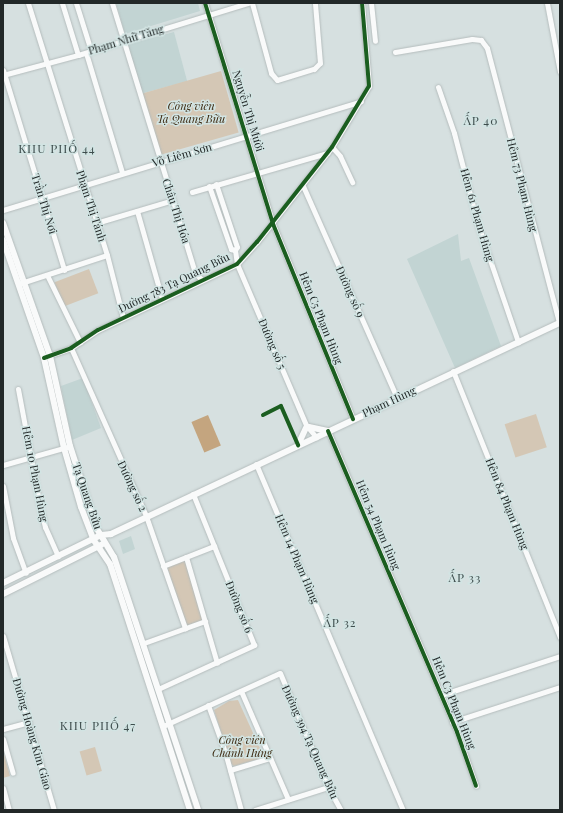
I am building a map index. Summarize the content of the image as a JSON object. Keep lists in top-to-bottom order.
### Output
{
  "streets": {
    "main road": ["Phạm Hùng", "Tạ Quang Bửu"],
    "street": [
      "Phạm Nhữ Tăng",
      "Nguyễn Thị Mười",
      "Võ Liêm Sơn",
      "Hẻm 73 Phạm Hùng",
      "Trần Thị Nơi",
      "Phạm Thị Tánh",
      "Châu Thị Hóa",
      "Hẻm 61 Phạm Hùng",
      "Đường 783 Tạ Quang Bửu",
      "Đường số 9",
      "Hẻm C5 Phạm Hùng",
      "Đường số 5",
      "Hẻm 10 Phạm Hùng",
      "Đường số 2",
      "Hẻm 84 Phạm Hùng",
      "Hẻm 54 Phạm Hùng",
      "Hẻm 14 Phạm Hùng",
      "Đường số 6",
      "Hẻm C3 Phạm Hùng",
      "Đường Hoàng Kim Giao",
      "Đường 394 Tạ Quang Bửu"
    ]
  },
  "crossings": [
    ["Phạm Nhữ Tăng", "Nguyễn Thị Mười"],
    ["Phạm Nhữ Tăng", "Trần Thị Nơi"],
    ["Phạm Nhữ Tăng", "Phạm Thị Tánh"],
    ["Phạm Nhữ Tăng", "Châu Thị Hóa"],
    ["Nguyễn Thị Mười", "Võ Liêm Sơn"],
    ["Nguyễn Thị Mười", "Đường 783 Tạ Quang Bửu"],
    ["Nguyễn Thị Mười", "Hẻm C5 Phạm Hùng"],
    ["Võ Liêm Sơn", "Trần Thị Nơi"],
    ["Võ Liêm Sơn", "Phạm Thị Tánh"],
    ["Võ Liêm Sơn", "Châu Thị Hóa"],
    ["Võ Liêm Sơn", "Đường 783 Tạ Quang Bửu"],
    ["Hẻm 73 Phạm Hùng", "Phạm Hùng"],
    ["Phạm Thị Tánh", "Đường 783 Tạ Quang Bửu"],
    ["Châu Thị Hóa", "Đường 783 Tạ Quang Bửu"],
    ["Hẻm 61 Phạm Hùng", "Phạm Hùng"],
    ["Đường 783 Tạ Quang Bửu", "Đường số 9"],
    ["Đường 783 Tạ Quang Bửu", "Hẻm C5 Phạm Hùng"],
    ["Đường 783 Tạ Quang Bửu", "Đường số 5"],
    ["Đường 783 Tạ Quang Bửu", "Đường số 2"],
    ["Đường 783 Tạ Quang Bửu", "Tạ Quang Bửu"],
    ["Đường số 9", "Phạm Hùng"],
    ["Hẻm C5 Phạm Hùng", "Phạm Hùng"],
    ["Đường số 5", "Phạm Hùng"],
    ["Phạm Hùng", "Đường số 2"],
    ["Phạm Hùng", "Tạ Quang Bửu"],
    ["Phạm Hùng", "Hẻm 84 Phạm Hùng"],
    ["Phạm Hùng", "Hẻm 54 Phạm Hùng"],
    ["Phạm Hùng", "Hẻm 14 Phạm Hùng"],
    ["Phạm Hùng", "Đường số 6"],
    ["Tạ Quang Bửu", "Đường số 6"],
    ["Hẻm 54 Phạm Hùng", "Hẻm C3 Phạm Hùng"]
  ],
  "districts": [
    "ẤP 40",
    "KHU PHỐ 44",
    "ẤP 33",
    "ẤP 32",
    "KHU PHỐ 47"
  ],
  "parks": ["Công viên Tạ Quang Bữu", "Công viên Chánh Hưng"]
}
